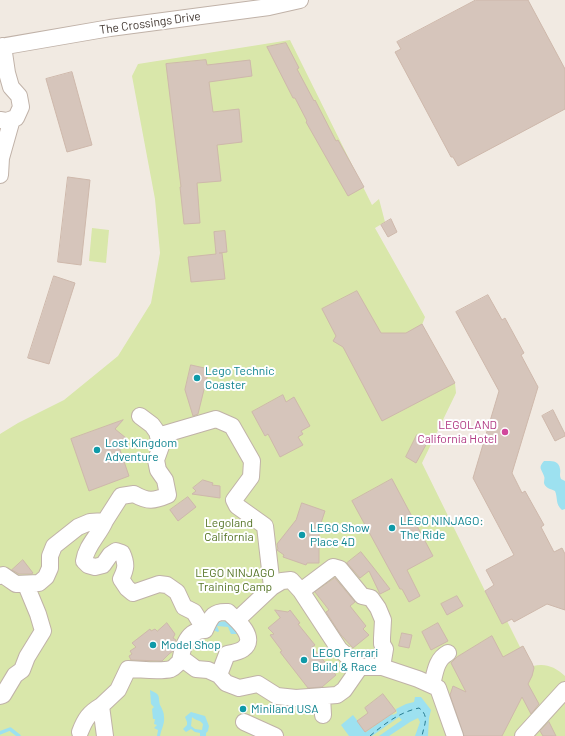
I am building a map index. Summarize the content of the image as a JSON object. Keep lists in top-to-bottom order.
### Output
{
  "streets": {
    "street": ["The Crossings Drive"]
  },
  "parks": ["Legoland California", "LEGO NINJAGO Training Camp"],
  "places": [
    "Lego Technic Coaster",
    "LEGOLAND California Hotel",
    "Lost Kingdom Adventure",
    "LEGO NINJAGO: The Ride",
    "LEGO Show Place 4D",
    "Model Shop",
    "LEGO Ferrari Build & Race",
    "Miniland USA"
  ]
}
